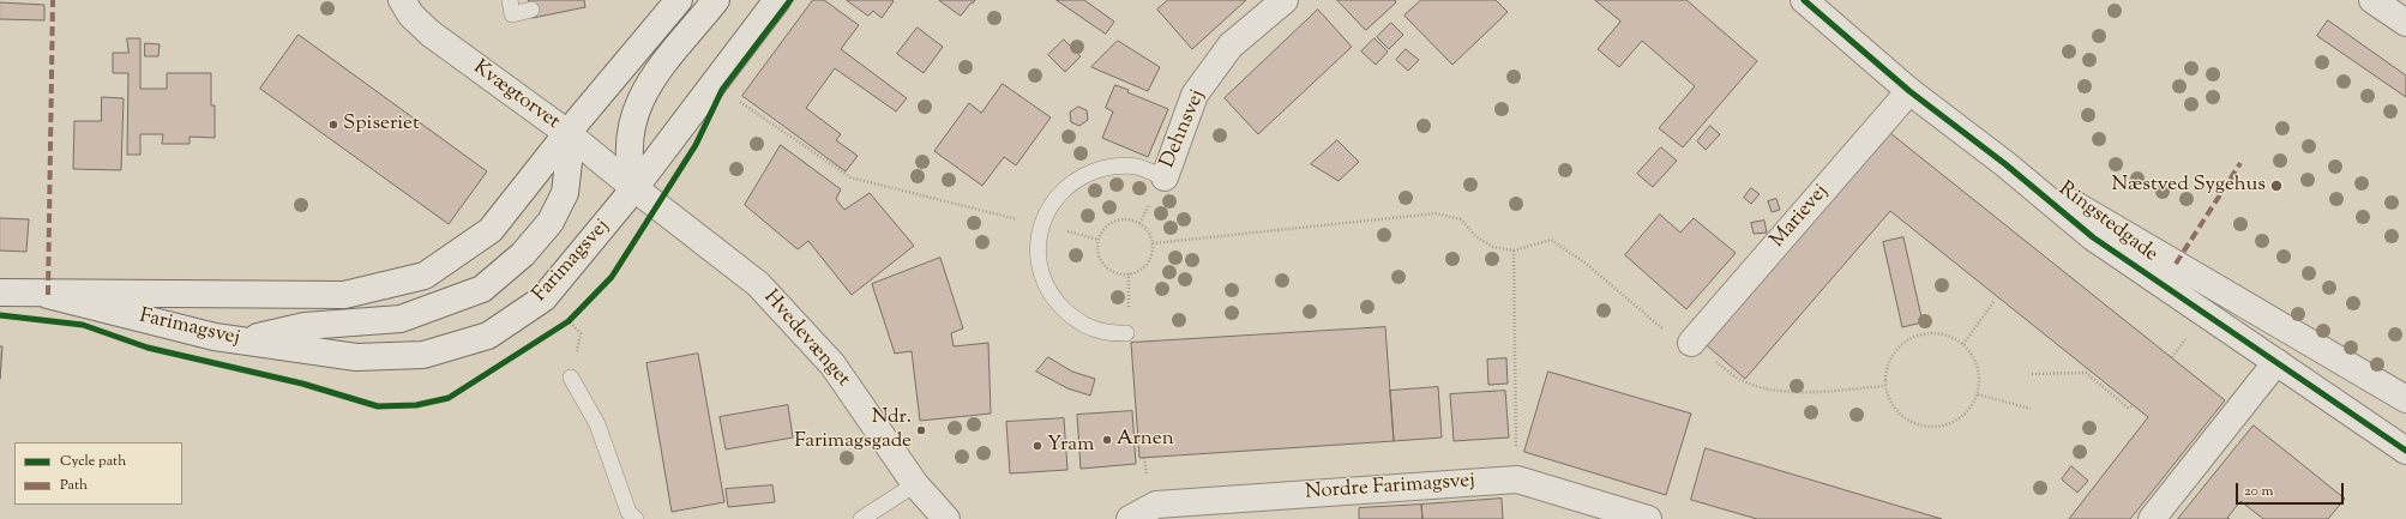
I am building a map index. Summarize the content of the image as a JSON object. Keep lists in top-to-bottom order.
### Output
{
  "streets": {
    "street": [
      "Kvægtorvet",
      "Dehnsvej",
      "Marievej",
      "Ringstedgade",
      "Farimagsvej",
      "Hvedevænget",
      "Nordre Farimagsvej"
    ]
  },
  "crossings": [
    ["Kvægtorvet", "Farimagsvej"],
    ["Kvægtorvet", "Hvedevænget"],
    ["Marievej", "Ringstedgade"],
    ["Farimagsvej", "Hvedevænget"]
  ],
  "places": [
    "Spiseriet",
    "Næstved Sygehus",
    "Ndr. Farimagsgade",
    "Arnen",
    "Yram"
  ],
  "legend": ["Cycle path", "Path"],
  "scale_bar": "20 m"
}
